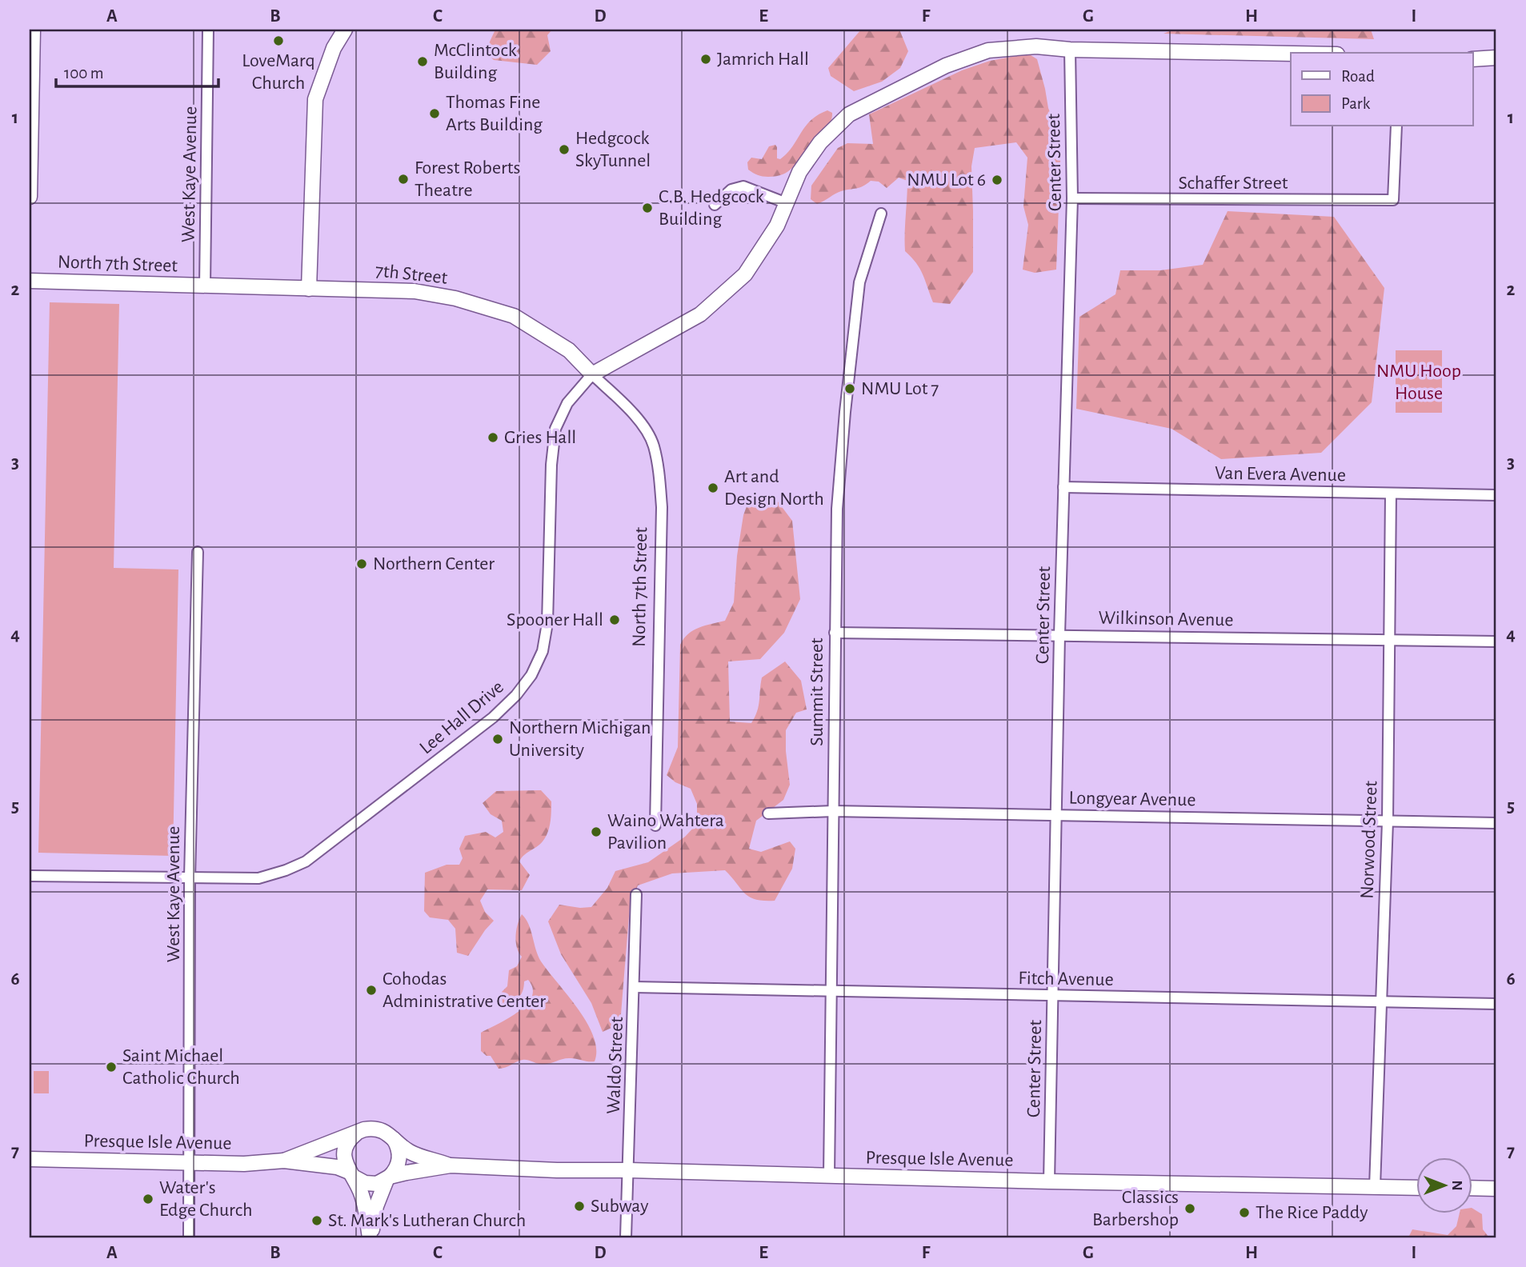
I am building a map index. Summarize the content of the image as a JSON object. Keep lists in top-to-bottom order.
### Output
{
  "streets": {
    "street": [
      "Center Street",
      "West Kaye Avenue",
      "Schaffer Street",
      "North 7th Street",
      "7th Street",
      "Van Evera Avenue",
      "Wilkinson Avenue",
      "Summit Street",
      "Lee Hall Drive",
      "Longyear Avenue",
      "Norwood Street",
      "Fitch Avenue",
      "Waldo Street",
      "Presque Isle Avenue"
    ]
  },
  "crossings": [
    ["Center Street", "Schaffer Street"],
    ["Center Street", "Van Evera Avenue"],
    ["Center Street", "Wilkinson Avenue"],
    ["Center Street", "Longyear Avenue"],
    ["Center Street", "Fitch Avenue"],
    ["Center Street", "Presque Isle Avenue"],
    ["West Kaye Avenue", "North 7th Street"],
    ["West Kaye Avenue", "7th Street"],
    ["West Kaye Avenue", "Lee Hall Drive"],
    ["West Kaye Avenue", "Presque Isle Avenue"],
    ["North 7th Street", "7th Street"],
    ["North 7th Street", "Lee Hall Drive"],
    ["7th Street", "Lee Hall Drive"],
    ["Van Evera Avenue", "Norwood Street"],
    ["Wilkinson Avenue", "Summit Street"],
    ["Wilkinson Avenue", "Norwood Street"],
    ["Summit Street", "Longyear Avenue"],
    ["Summit Street", "Fitch Avenue"],
    ["Summit Street", "Presque Isle Avenue"],
    ["Longyear Avenue", "Norwood Street"],
    ["Norwood Street", "Fitch Avenue"],
    ["Norwood Street", "Presque Isle Avenue"],
    ["Fitch Avenue", "Waldo Street"],
    ["Waldo Street", "Presque Isle Avenue"]
  ],
  "parks": ["NMU Hoop House"],
  "places": [
    "LoveMarq Church",
    "Jamrich Hall",
    "McClintock Building",
    "Thomas Fine Arts Building",
    "Hedgcock SkyTunnel",
    "Forest Roberts Theatre",
    "NMU Lot 6",
    "C.B. Hedgcock Building",
    "NMU Lot 7",
    "Gries Hall",
    "Art and Design North",
    "Northern Center",
    "Spooner Hall",
    "Northern Michigan University",
    "Waino Wahtera Pavilion",
    "Cohodas Administrative Center",
    "Saint Michael Catholic Church",
    "Water's Edge Church",
    "Subway",
    "Classics Barbershop",
    "The Rice Paddy",
    "St. Mark's Lutheran Church"
  ],
  "legend": ["Road", "Park"],
  "scale_bar": "100 m",
  "north": "right",
  "grid": {
    "columns": [
      "A",
      "B",
      "C",
      "D",
      "E",
      "F",
      "G",
      "H",
      "I"
    ],
    "rows": [
      "1",
      "2",
      "3",
      "4",
      "5",
      "6",
      "7"
    ]
  }
}
